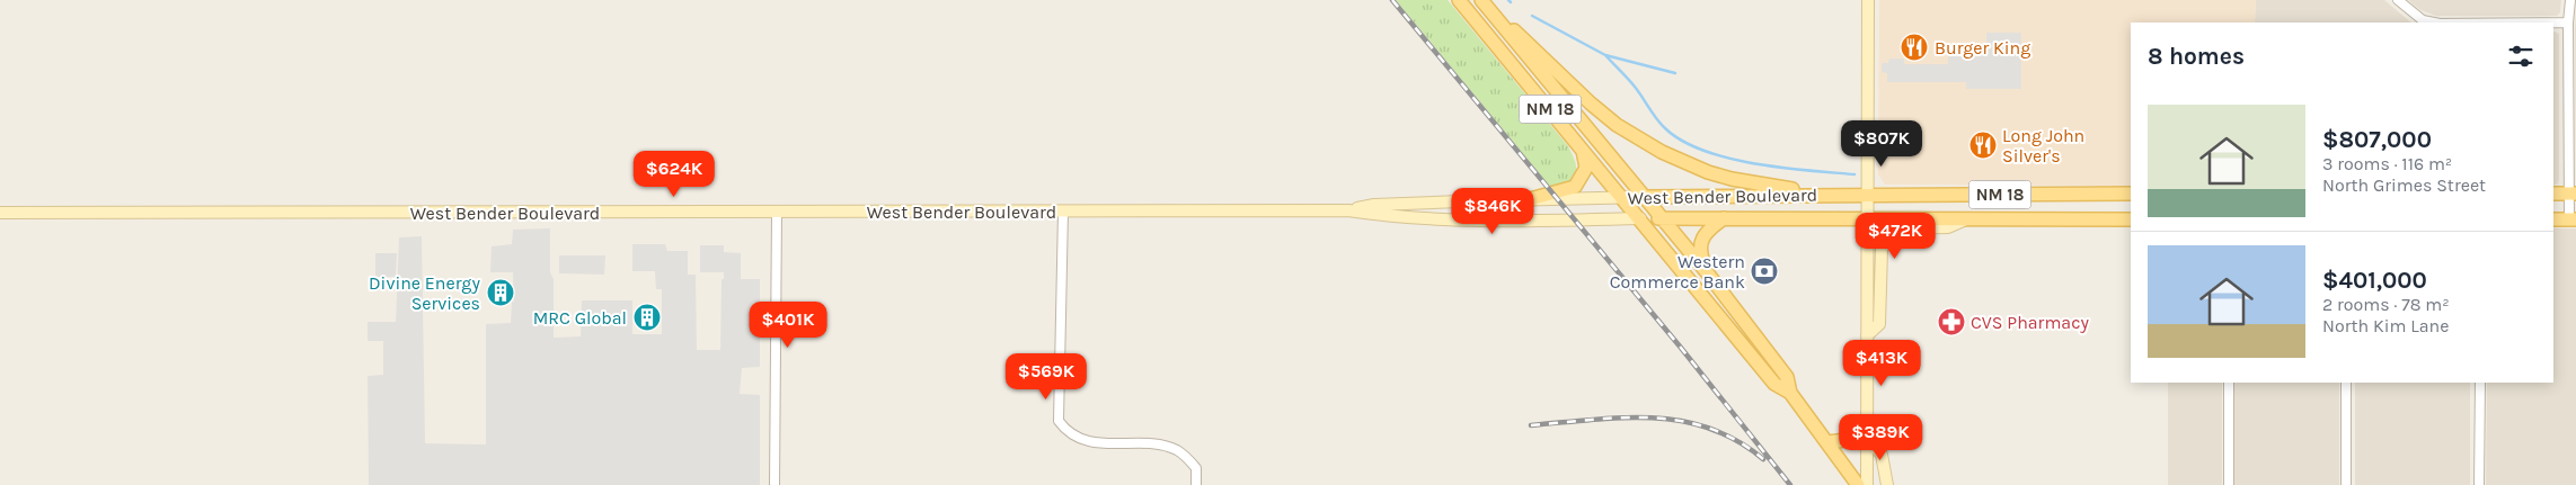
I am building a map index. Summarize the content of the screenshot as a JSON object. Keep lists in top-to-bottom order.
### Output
{
  "streets": {
    "main road": ["NM 18", "West Bender Boulevard"]
  },
  "crossings": [
    ["NM 18", "West Bender Boulevard"]
  ],
  "places": {
    "restaurant": ["Burger King", "Long John Silver's"],
    "bank": ["Western Commerce Bank"],
    "building": ["Divine Energy Services", "MRC Global"],
    "pharmacy": ["CVS Pharmacy"]
  },
  "page": {
    "heading": "8 homes",
    "list": [
      {
        "name": "$807,000",
        "note": "3 rooms · 116 m² · North Grimes Street"
      },
      {
        "name": "$401,000",
        "note": "2 rooms · 78 m² · North Kim Lane"
      }
    ],
    "price": [
      "$807K",
      "$624K",
      "$846K",
      "$472K",
      "$401K",
      "$413K",
      "$569K",
      "$389K"
    ]
  }
}
